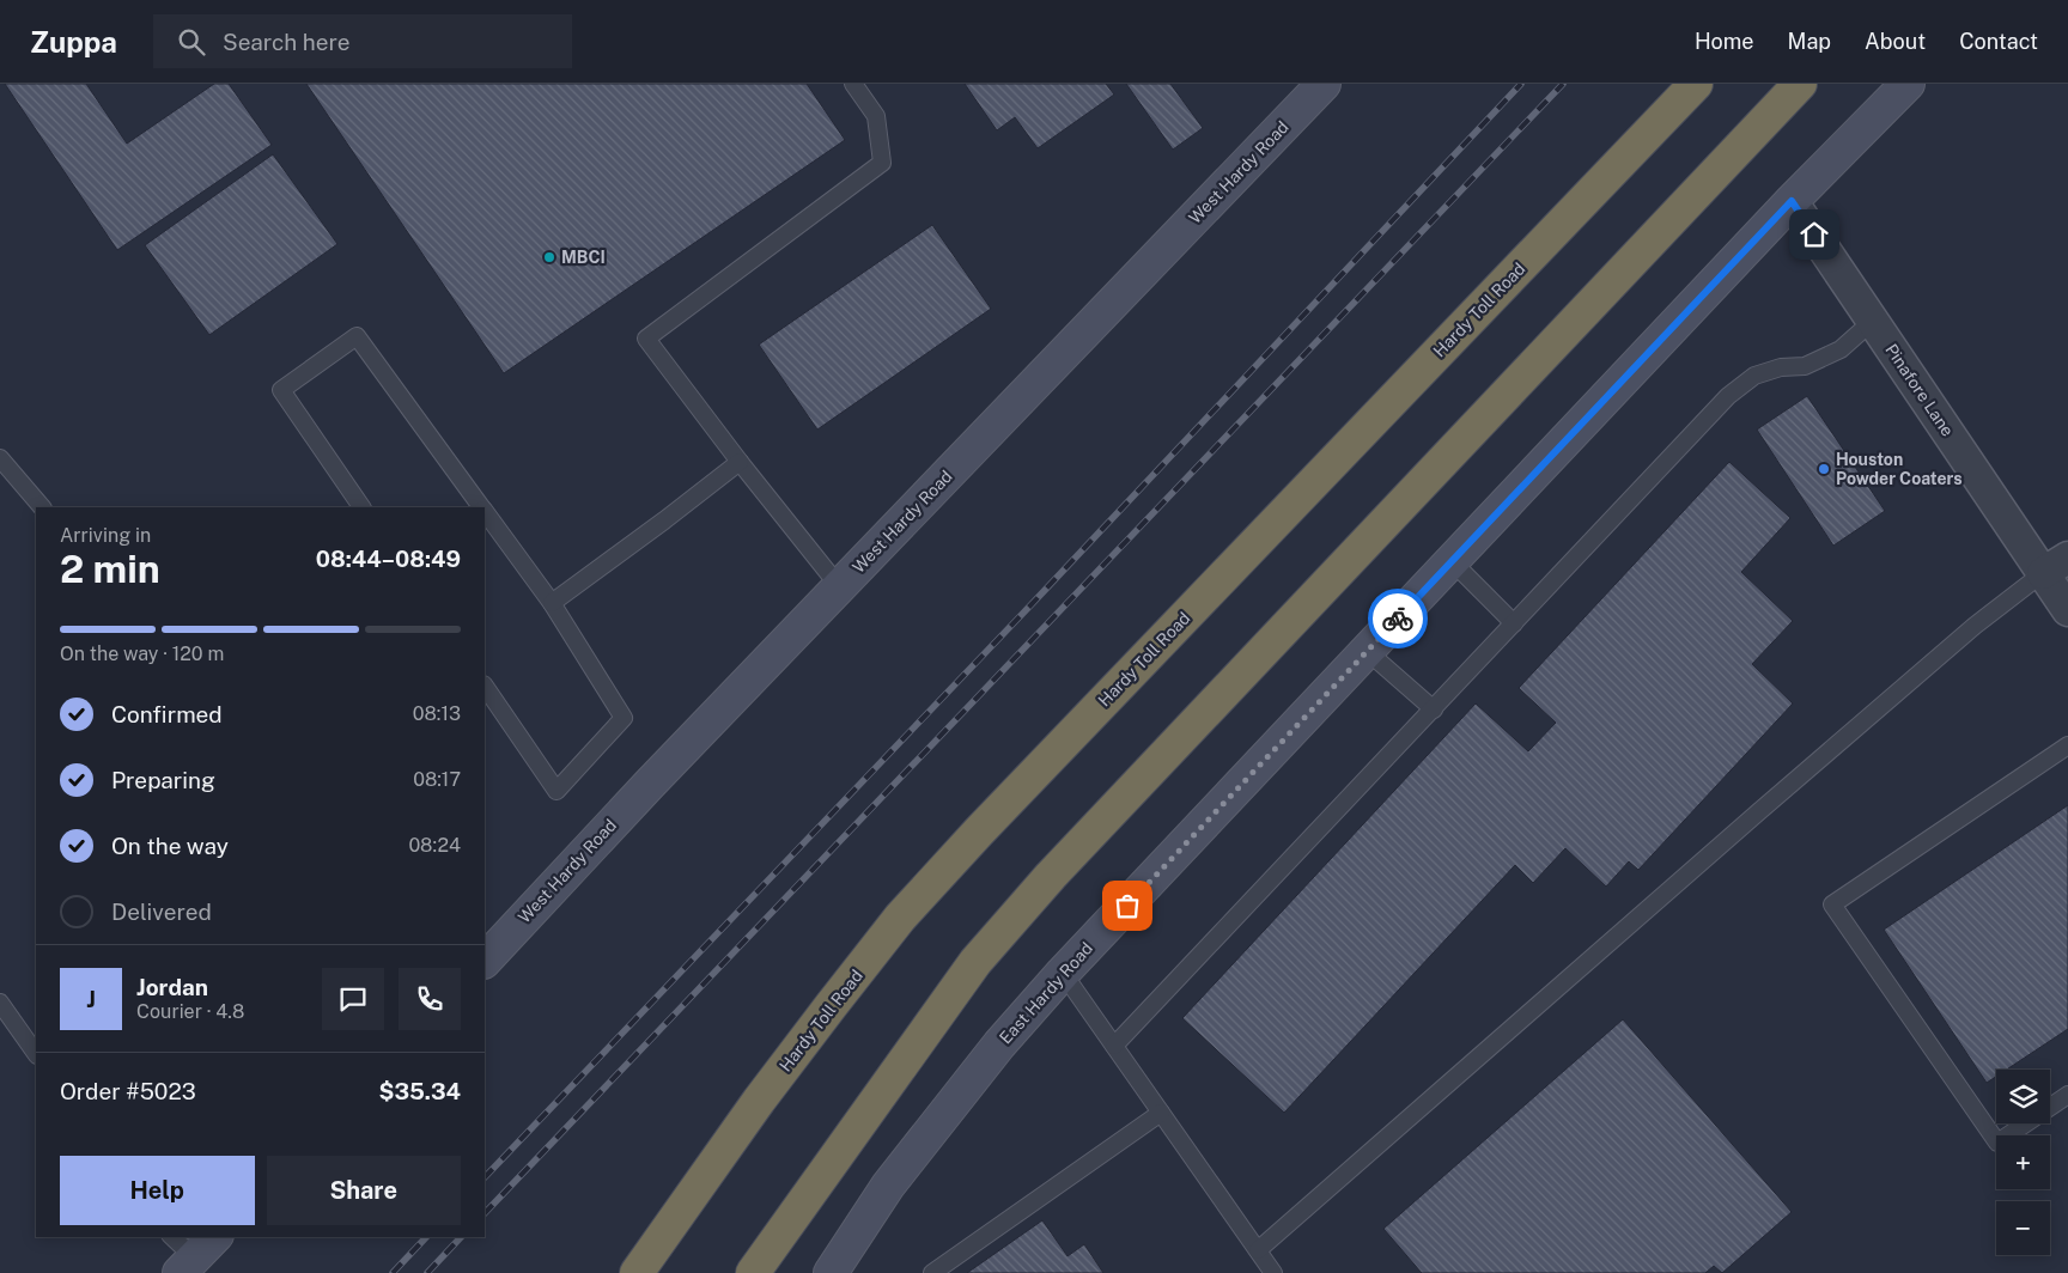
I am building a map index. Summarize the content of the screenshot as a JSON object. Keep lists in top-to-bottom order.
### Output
{
  "streets": {
    "highway": ["Hardy Toll Road"],
    "main road": ["West Hardy Road", "East Hardy Road"],
    "street": ["Pinafore Lane"]
  },
  "crossings": [
    ["Pinafore Lane", "East Hardy Road"]
  ],
  "places": ["MBCI", "Houston Powder Coaters"],
  "page": {
    "header": "Zuppa",
    "search": "Search here",
    "nav": [
      "Home",
      "Map",
      "About",
      "Contact"
    ],
    "heading": ["2 min", "Arriving in", "08:44–08:49"],
    "panel": [
      "Jordan",
      "Courier · 4.8",
      "Order #5023",
      "$35.34"
    ],
    "bar": "On the way · 120 m",
    "list": [
      ["Confirmed", "08:13"],
      ["Preparing", "08:17"],
      ["On the way", "08:24"],
      "Delivered"
    ],
    "round": "J",
    "map_buttons": ["+", "−"],
    "buttons": ["Help", "Share"]
  }
}
